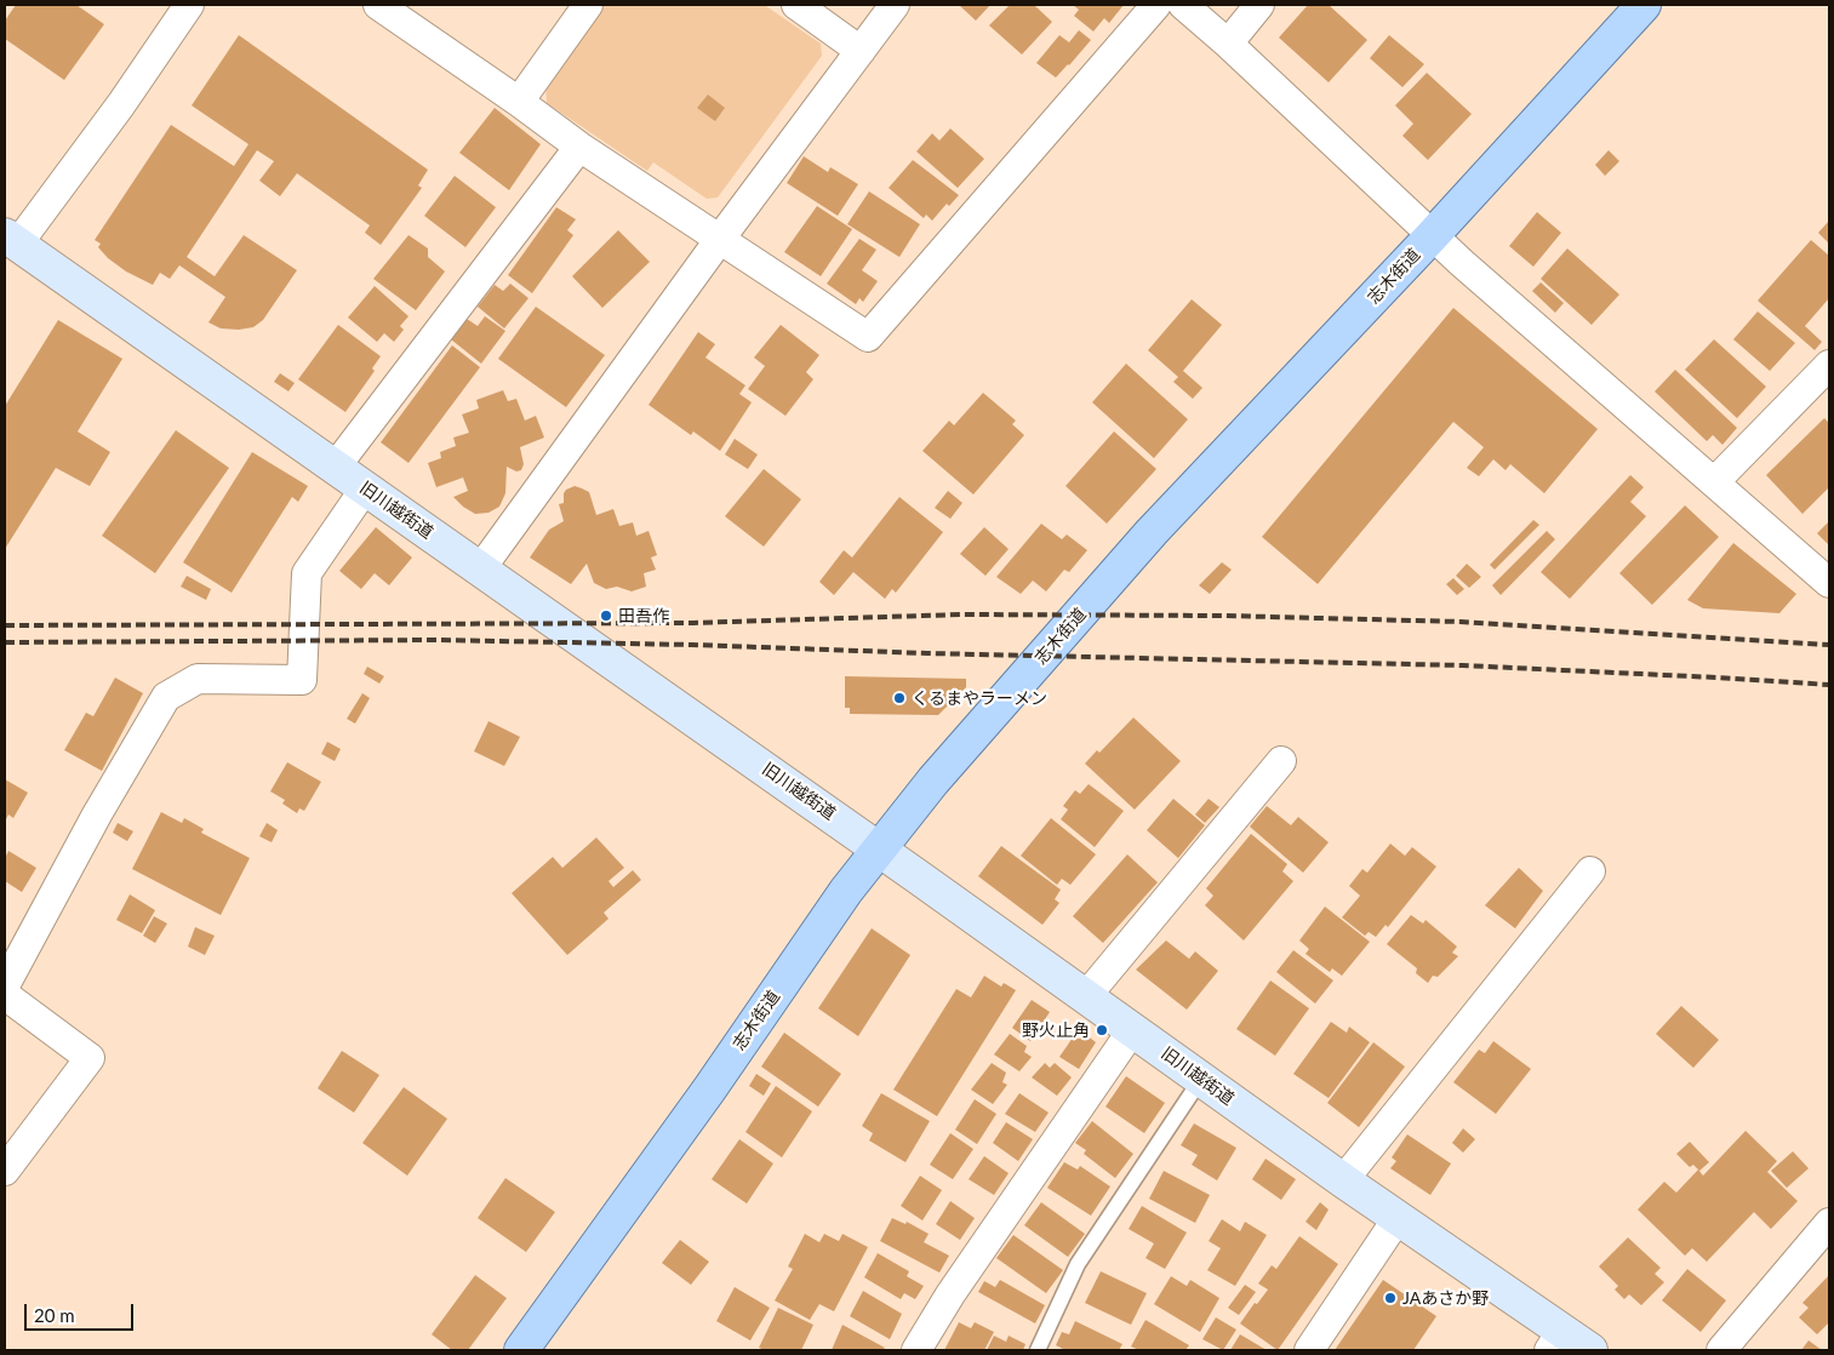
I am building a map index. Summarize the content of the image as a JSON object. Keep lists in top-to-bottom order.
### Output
{
  "streets": {
    "main road": ["志木街道", "旧川越街道"]
  },
  "crossings": [
    ["志木街道", "旧川越街道"]
  ],
  "places": [
    "田吾作",
    "くるまやラーメン",
    "野火止角",
    "JAあさか野"
  ],
  "scale_bar": "20 m"
}
